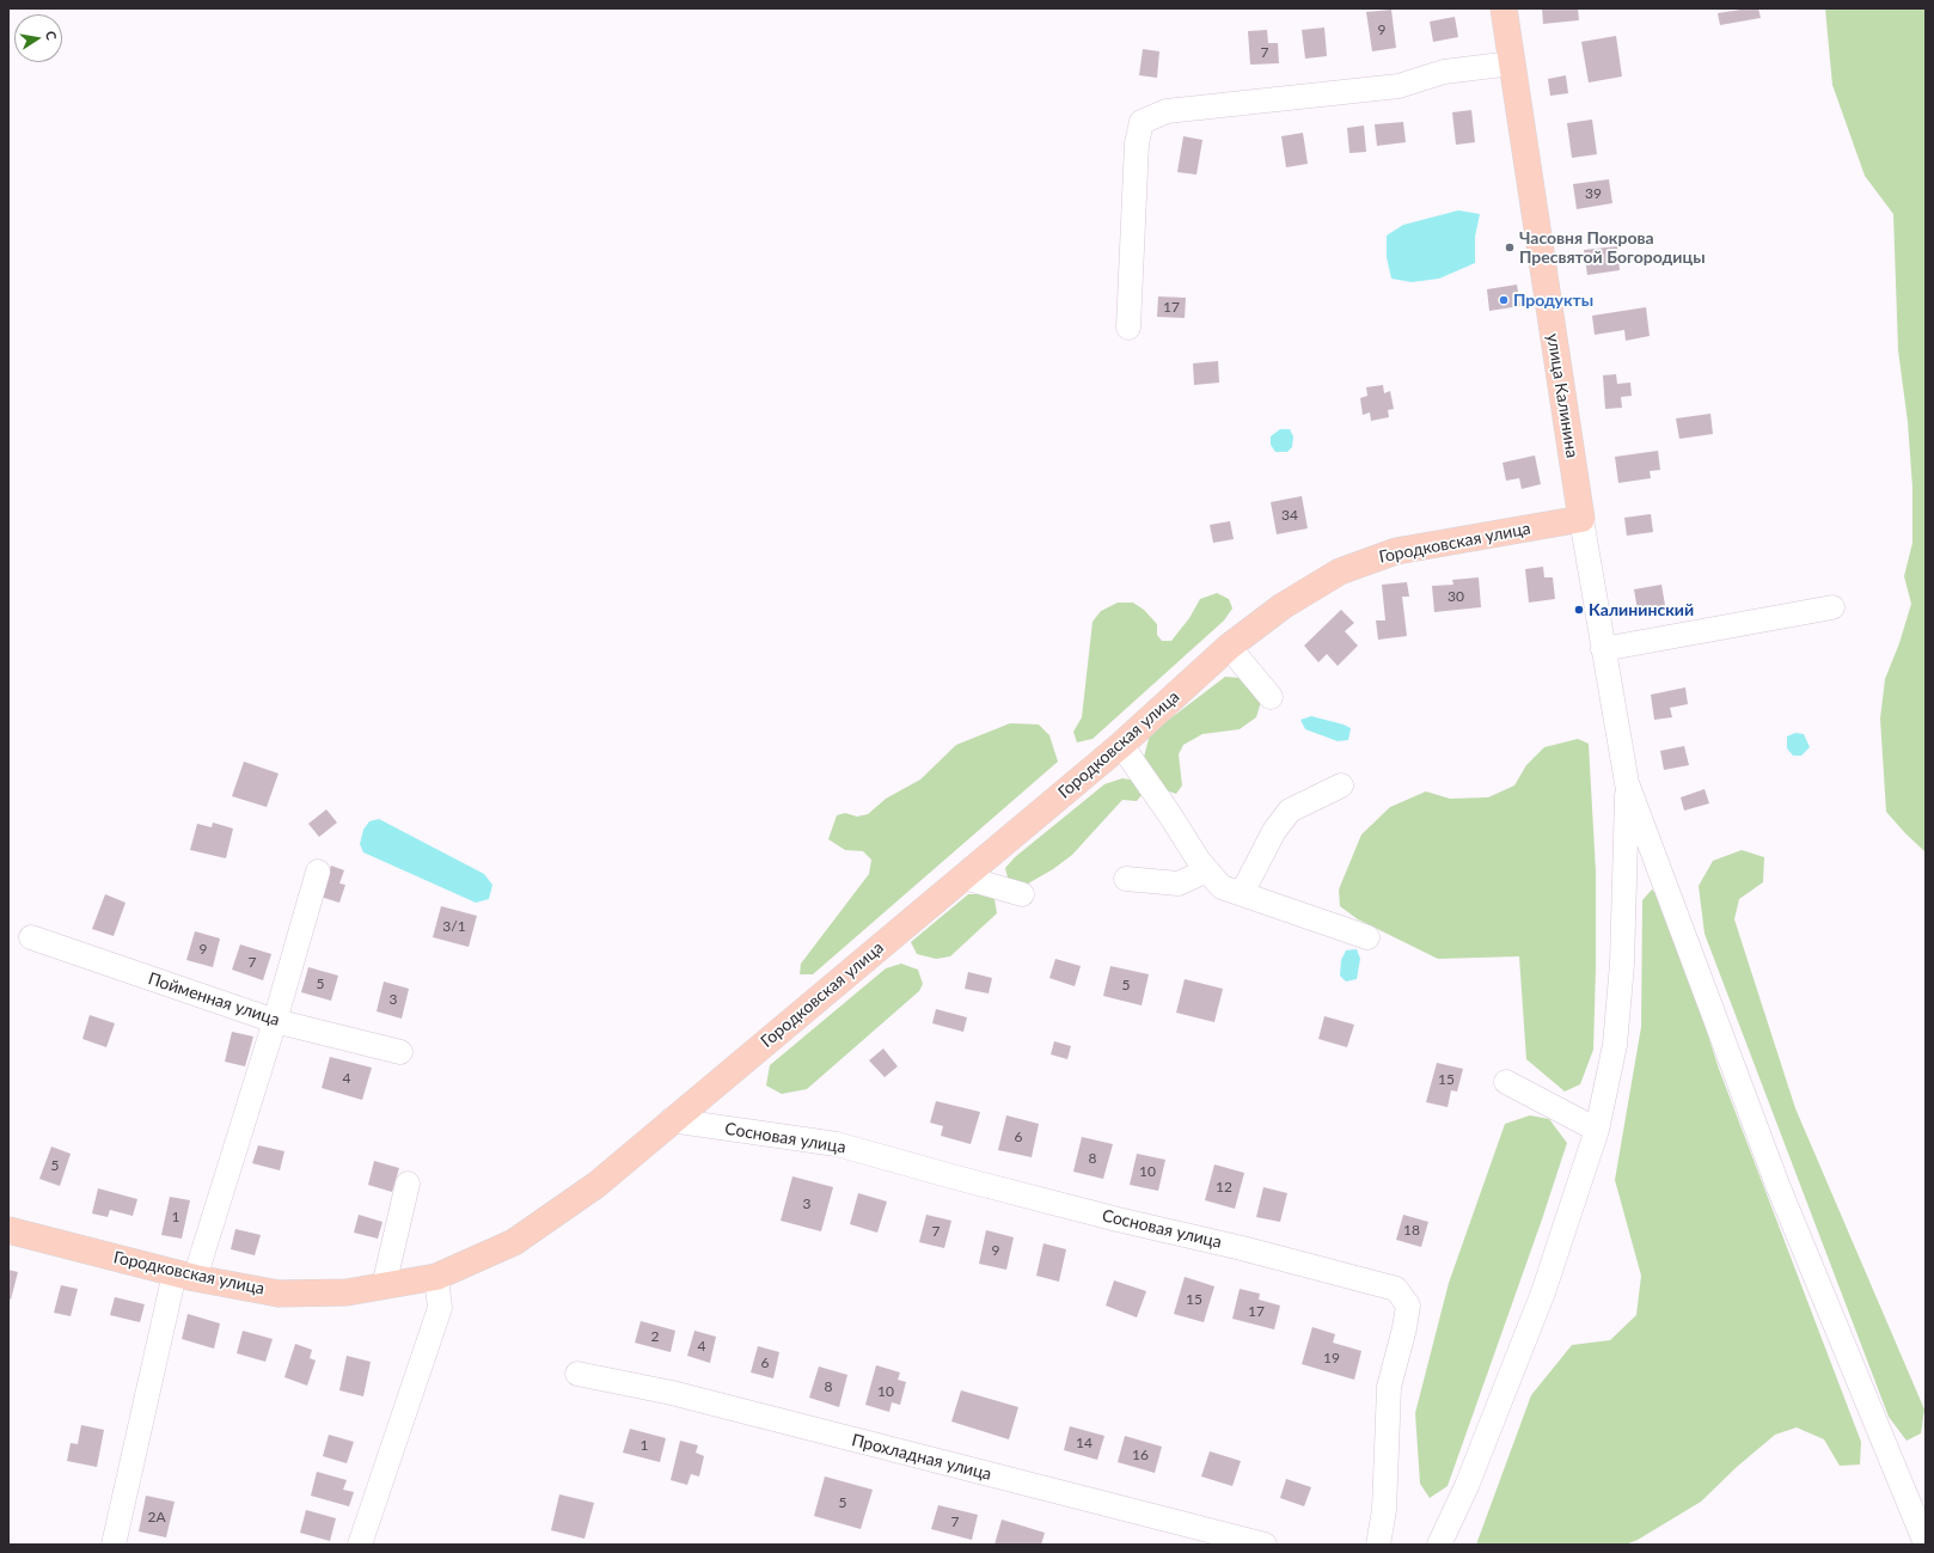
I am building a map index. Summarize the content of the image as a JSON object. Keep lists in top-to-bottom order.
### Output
{
  "streets": {
    "main road": ["улица Калинина", "Городковская улица"],
    "street": ["Пойменная улица", "Сосновая улица", "Прохладная улица"]
  },
  "crossings": [
    ["улица Калинина", "Городковская улица"],
    ["Городковская улица", "Сосновая улица"]
  ],
  "places": ["Часовня Покрова Пресвятой Богородицы", "Продукты", "Калининский"],
  "house_numbers": [
    "9",
    "7",
    "39",
    "17",
    "34",
    "30",
    "3/1",
    "9",
    "7",
    "5",
    "5",
    "3",
    "4",
    "15",
    "6",
    "8",
    "5",
    "10",
    "12",
    "3",
    "1",
    "18",
    "7",
    "9",
    "15",
    "17",
    "2",
    "4",
    "19",
    "6",
    "8",
    "10",
    "14",
    "1",
    "16",
    "5",
    "2А",
    "7"
  ],
  "north": "right"
}
